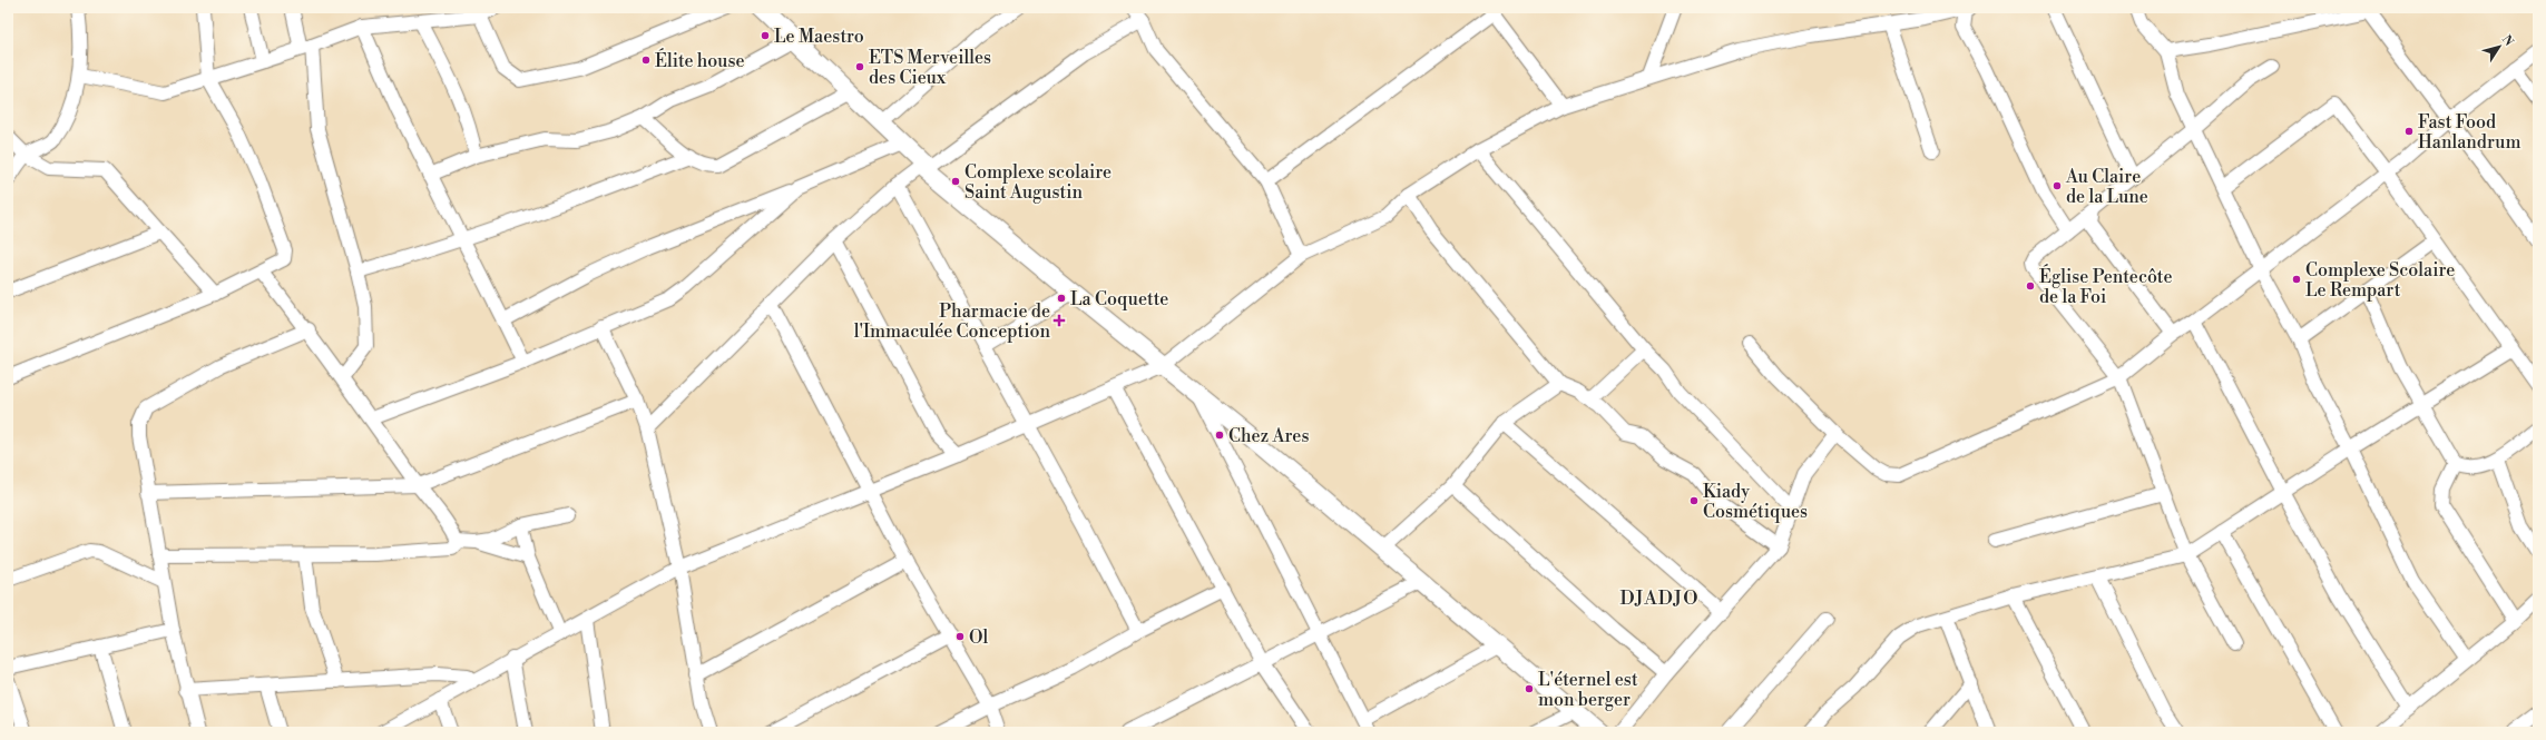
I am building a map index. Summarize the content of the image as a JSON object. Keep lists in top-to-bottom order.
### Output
{
  "districts": ["DJADJO"],
  "places": {
    "other": [
      "Le Maestro",
      "Élite house",
      "ETS Merveilles des Cieux",
      "Fast Food Hanlandrum",
      "Complexe scolaire Saint Augustin",
      "Au Claire de la Lune",
      "Complexe Scolaire Le Rempart",
      "Église Pentecôte de la Foi",
      "La Coquette",
      "Chez Ares",
      "Kiady Cosmétiques",
      "Ol",
      "L'éternel est mon berger"
    ],
    "health": ["Pharmacie de l'Immaculée Conception"]
  },
  "north": "top right"
}
